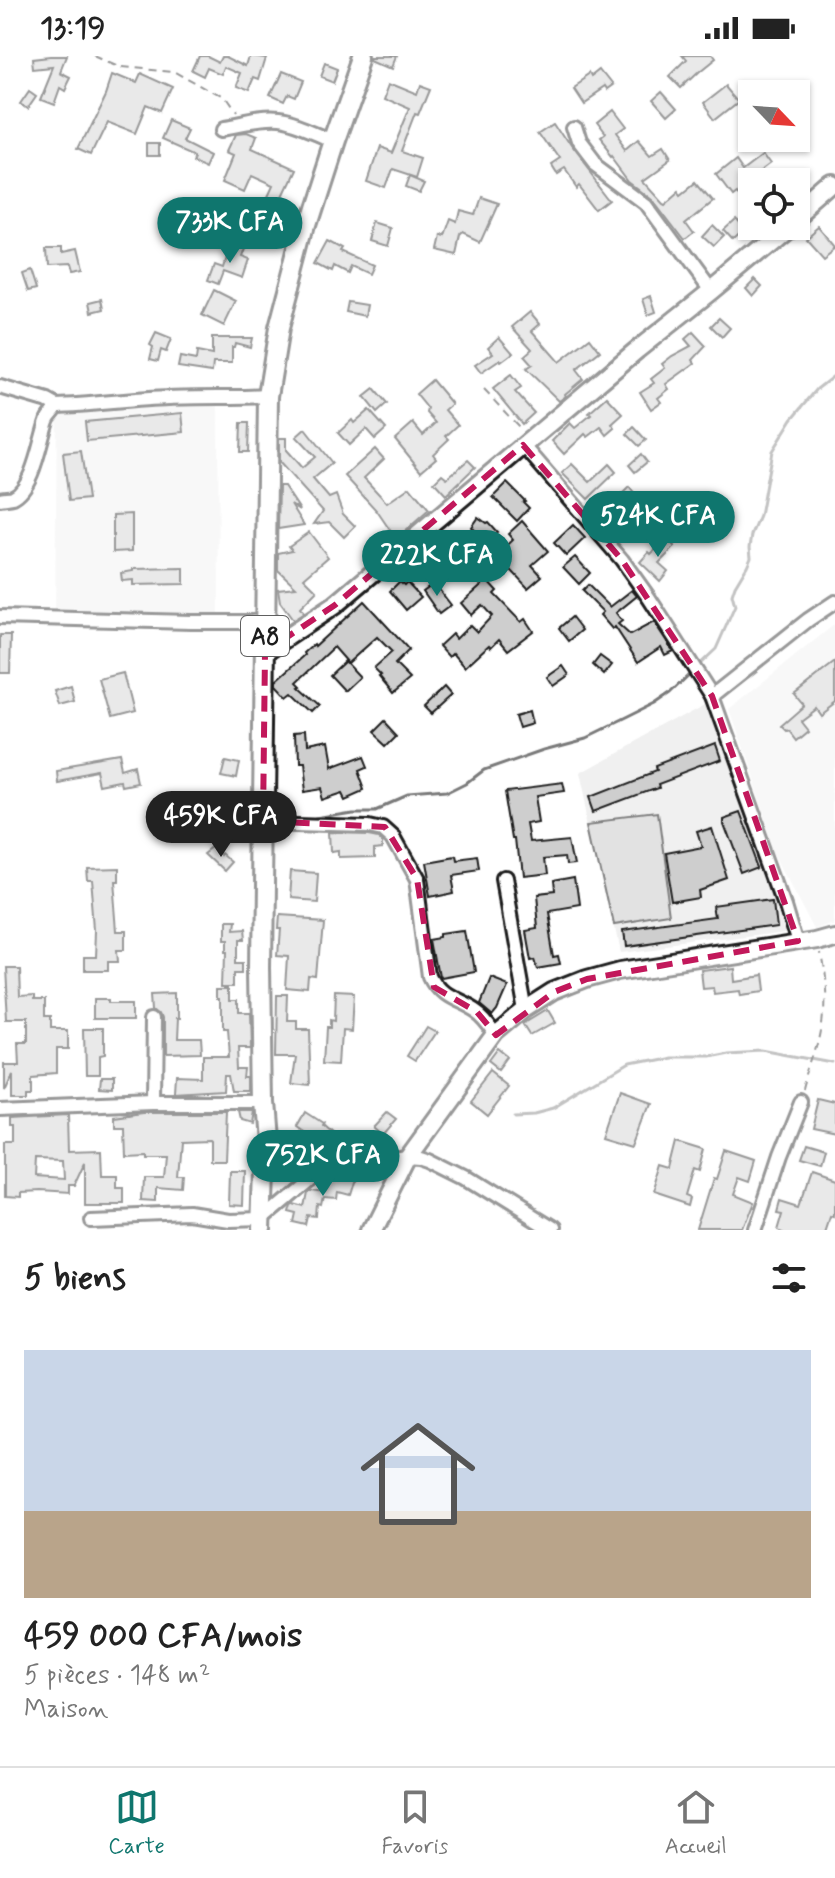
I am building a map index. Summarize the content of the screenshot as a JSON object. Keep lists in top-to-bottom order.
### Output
{
  "streets": {
    "main road": ["A8"]
  },
  "north": "bottom right",
  "page": {
    "status": "13:19",
    "price": [
      "733K CFA",
      "524K CFA",
      "222K CFA",
      "459K CFA",
      "752K CFA"
    ],
    "heading": "5 biens",
    "list": [
      {
        "name": "459 000 CFA/mois",
        "note": "5 pièces · 148 m² · Maison"
      }
    ],
    "tabs": ["Carte", "Favoris", "Accueil"]
  }
}
